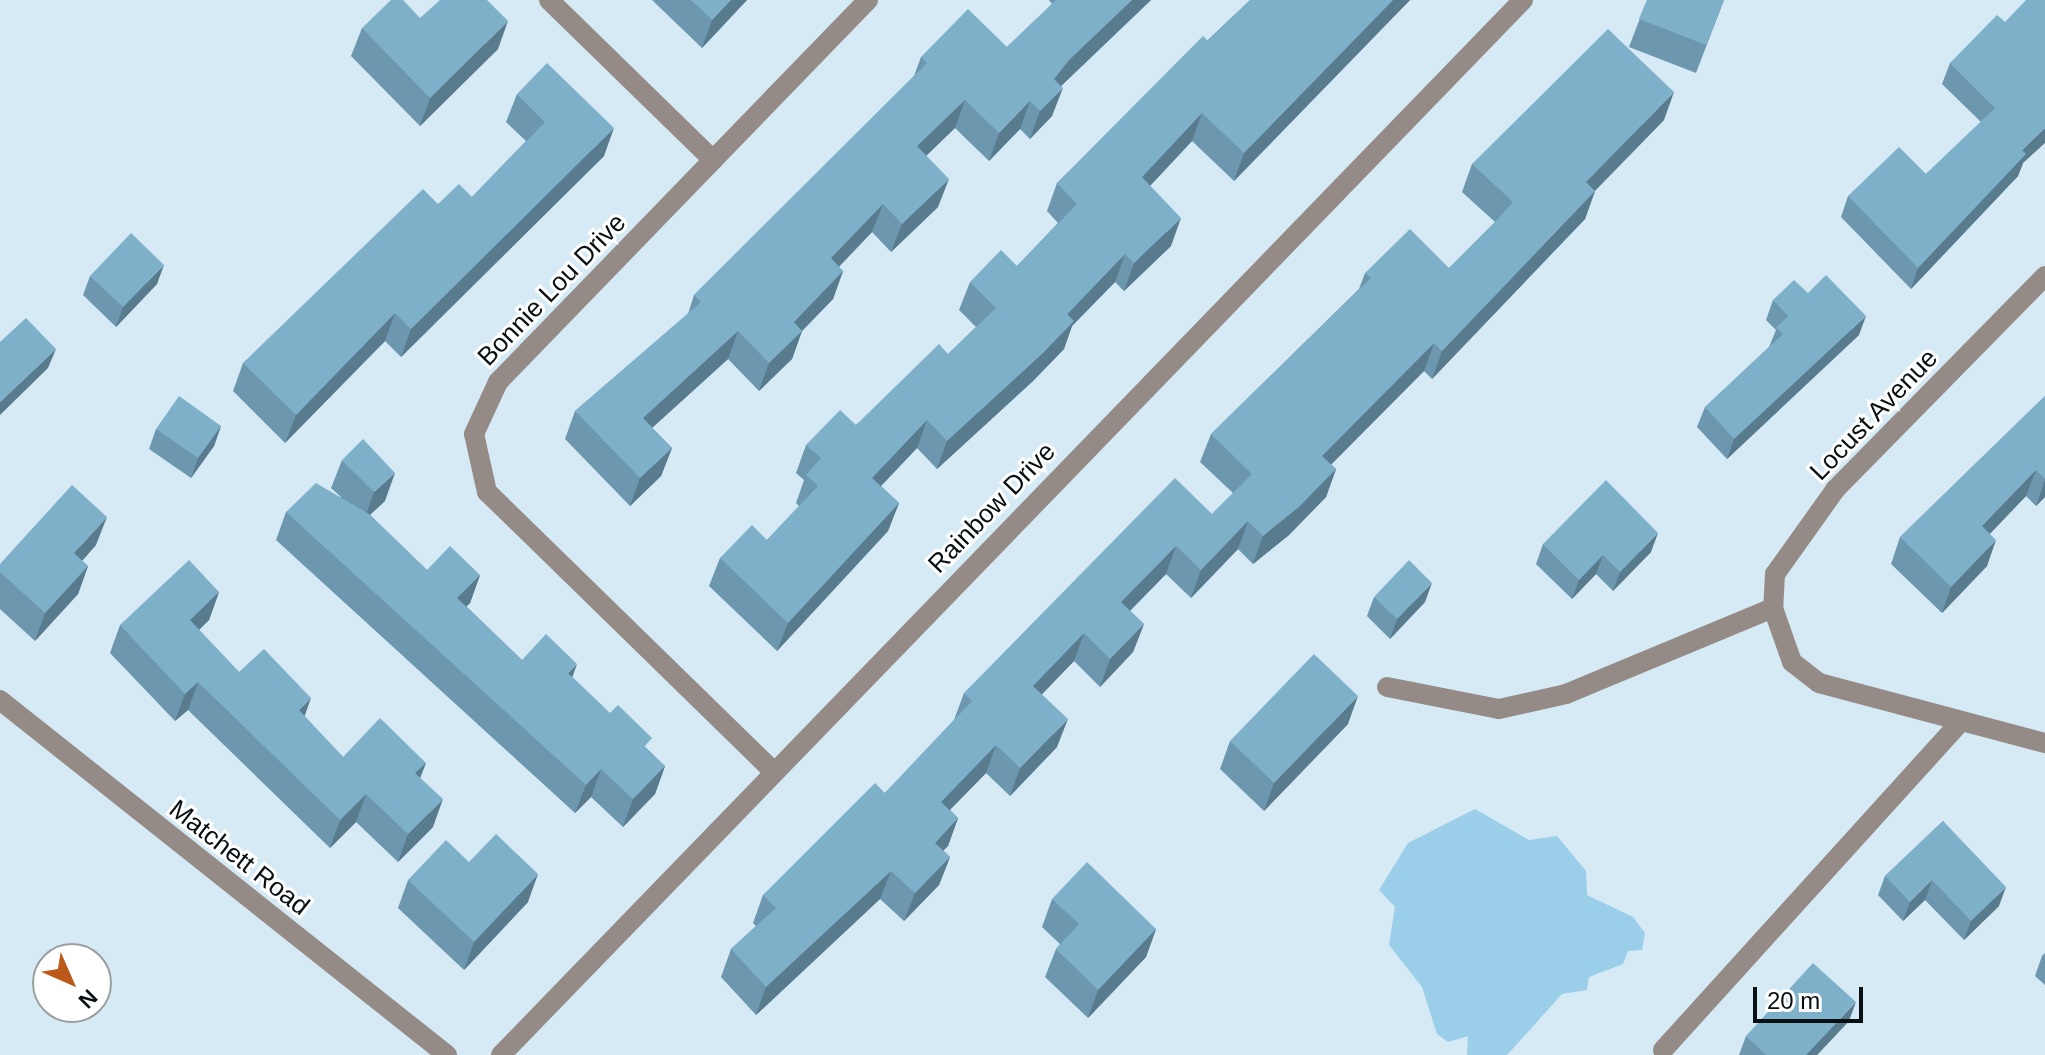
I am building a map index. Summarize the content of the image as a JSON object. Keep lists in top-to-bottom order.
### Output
{
  "streets": {
    "street": [
      "Bonnie Lou Drive",
      "Locust Avenue",
      "Rainbow Drive",
      "Matchett Road"
    ]
  },
  "crossings": [
    ["Bonnie Lou Drive", "Rainbow Drive"]
  ],
  "scale_bar": "20 m",
  "north": "bottom right"
}
